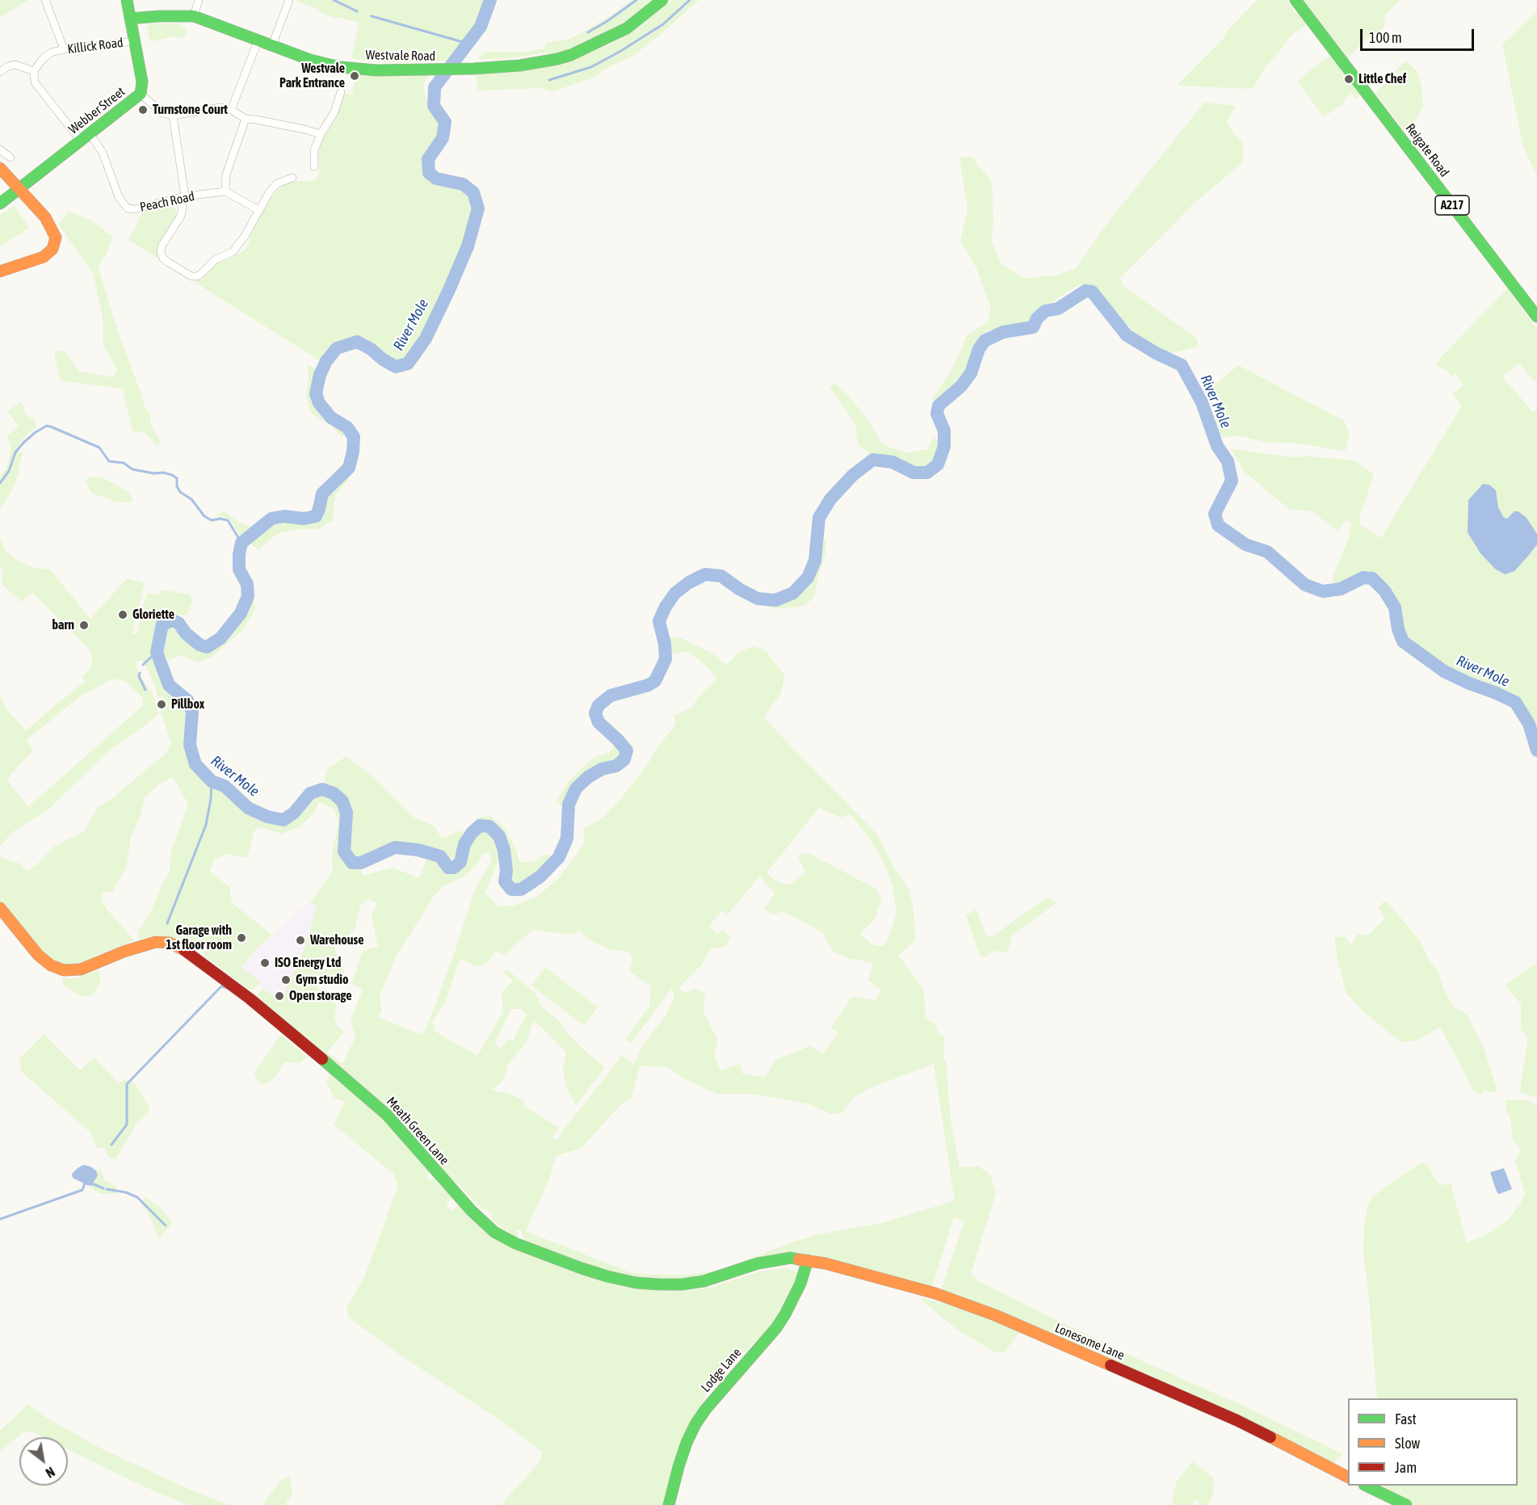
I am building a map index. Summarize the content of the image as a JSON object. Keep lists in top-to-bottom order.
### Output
{
  "streets": {
    "street": [
      "Killick Road",
      "Westvale Road",
      "Webber Street",
      "Reigate Road",
      "Peach Road",
      "A217",
      "Meath Green Lane",
      "Lonesome Lane",
      "Lodge Lane"
    ]
  },
  "crossings": [
    ["Killick Road", "Webber Street"],
    ["Westvale Road", "Webber Street"],
    ["Webber Street", "Peach Road"],
    ["Meath Green Lane", "Lonesome Lane"],
    ["Meath Green Lane", "Lodge Lane"],
    ["Lonesome Lane", "Lodge Lane"]
  ],
  "water": ["River Mole"],
  "places": [
    "Westvale Park Entrance",
    "Little Chef",
    "Turnstone Court",
    "Gloriette",
    "barn",
    "Pillbox",
    "Garage with 1st floor room",
    "Warehouse",
    "ISO Energy Ltd",
    "Gym studio",
    "Open storage"
  ],
  "legend": ["Fast", "Slow", "Jam"],
  "scale_bar": "100 m",
  "north": "bottom right"
}
